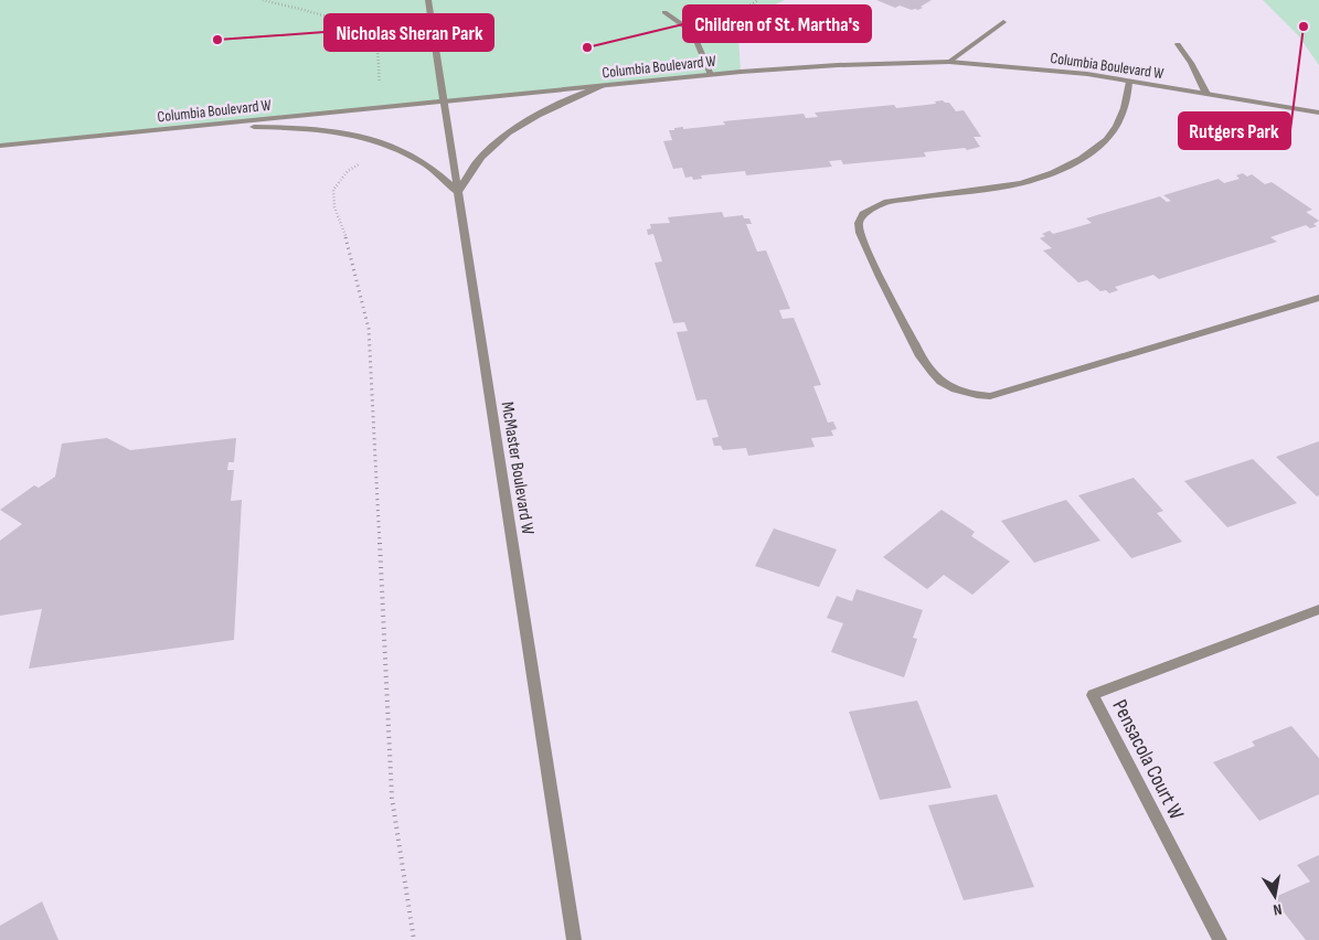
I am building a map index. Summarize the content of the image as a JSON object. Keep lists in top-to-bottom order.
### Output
{
  "streets": {
    "street": ["Columbia Boulevard W", "McMaster Boulevard W", "Pensacola Court W"]
  },
  "crossings": [
    ["Columbia Boulevard W", "McMaster Boulevard W"]
  ],
  "places": ["Rutgers Park", "Nicholas Sheran Park", "Children of St. Martha's"],
  "north": "bottom"
}
